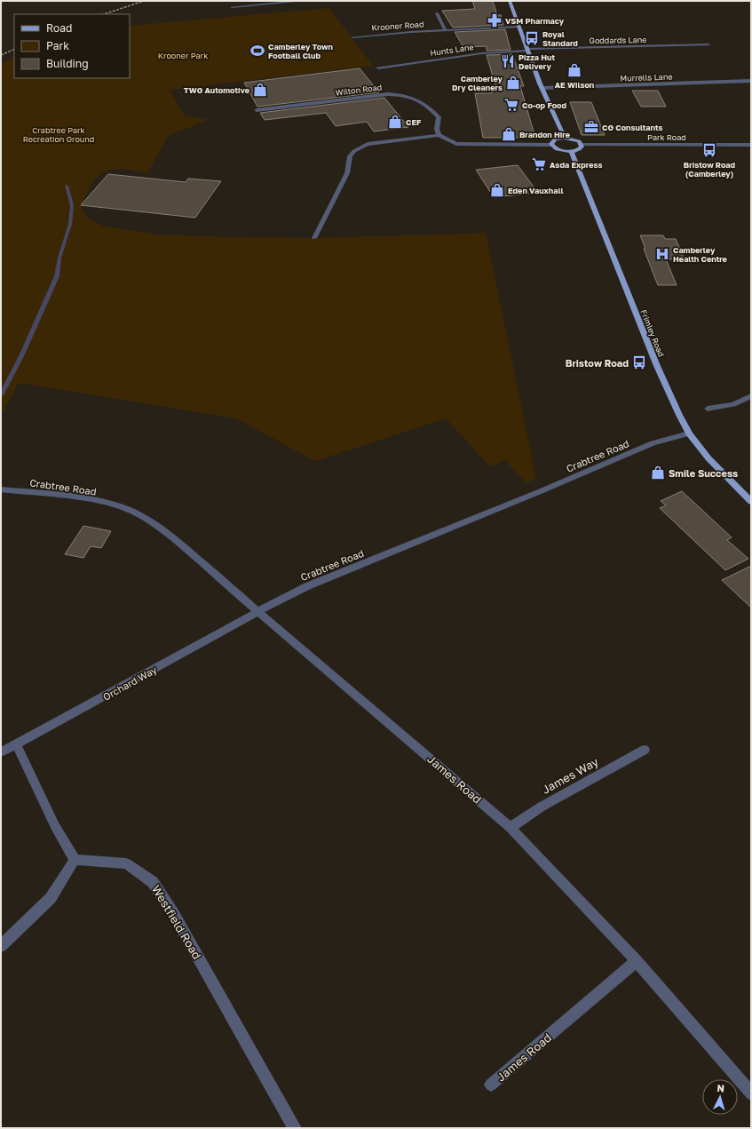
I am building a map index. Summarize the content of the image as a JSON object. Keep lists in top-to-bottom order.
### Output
{
  "streets": {
    "main road": ["Frimley Road"],
    "street": [
      "Krooner Road",
      "Goddards Lane",
      "Hunts Lane",
      "Murrells Lane",
      "Wilton Road",
      "Park Road",
      "Crabtree Road",
      "Orchard Way",
      "James Way",
      "James Road",
      "Westfield Road"
    ]
  },
  "crossings": [
    ["Goddards Lane", "Hunts Lane"],
    ["Frimley Road", "Crabtree Road"],
    ["Crabtree Road", "Orchard Way"],
    ["Crabtree Road", "James Road"],
    ["Orchard Way", "James Road"],
    ["James Way", "James Road"]
  ],
  "parks": ["Krooner Park", "Crabtree Park Recreation Ground"],
  "places": {
    "pharmacy": ["VSM Pharmacy"],
    "bus stop": ["Royal Standard", "Bristow Road (Camberley)", "Bristow Road"],
    "sports": ["Camberley Town Football Club"],
    "restaurant": ["Pizza Hut Delivery"],
    "shop": [
      "AE Wilson",
      "Camberley Dry Cleaners",
      "TWG Automotive",
      "CEF",
      "Brandon Hire",
      "Eden Vauxhall",
      "Smile Success"
    ],
    "supermarket": ["Co-op Food", "Asda Express"],
    "office": ["CG Consultants"],
    "hospital": ["Camberley Health Centre"]
  },
  "legend": ["Road", "Park", "Building"],
  "north": "top"
}
